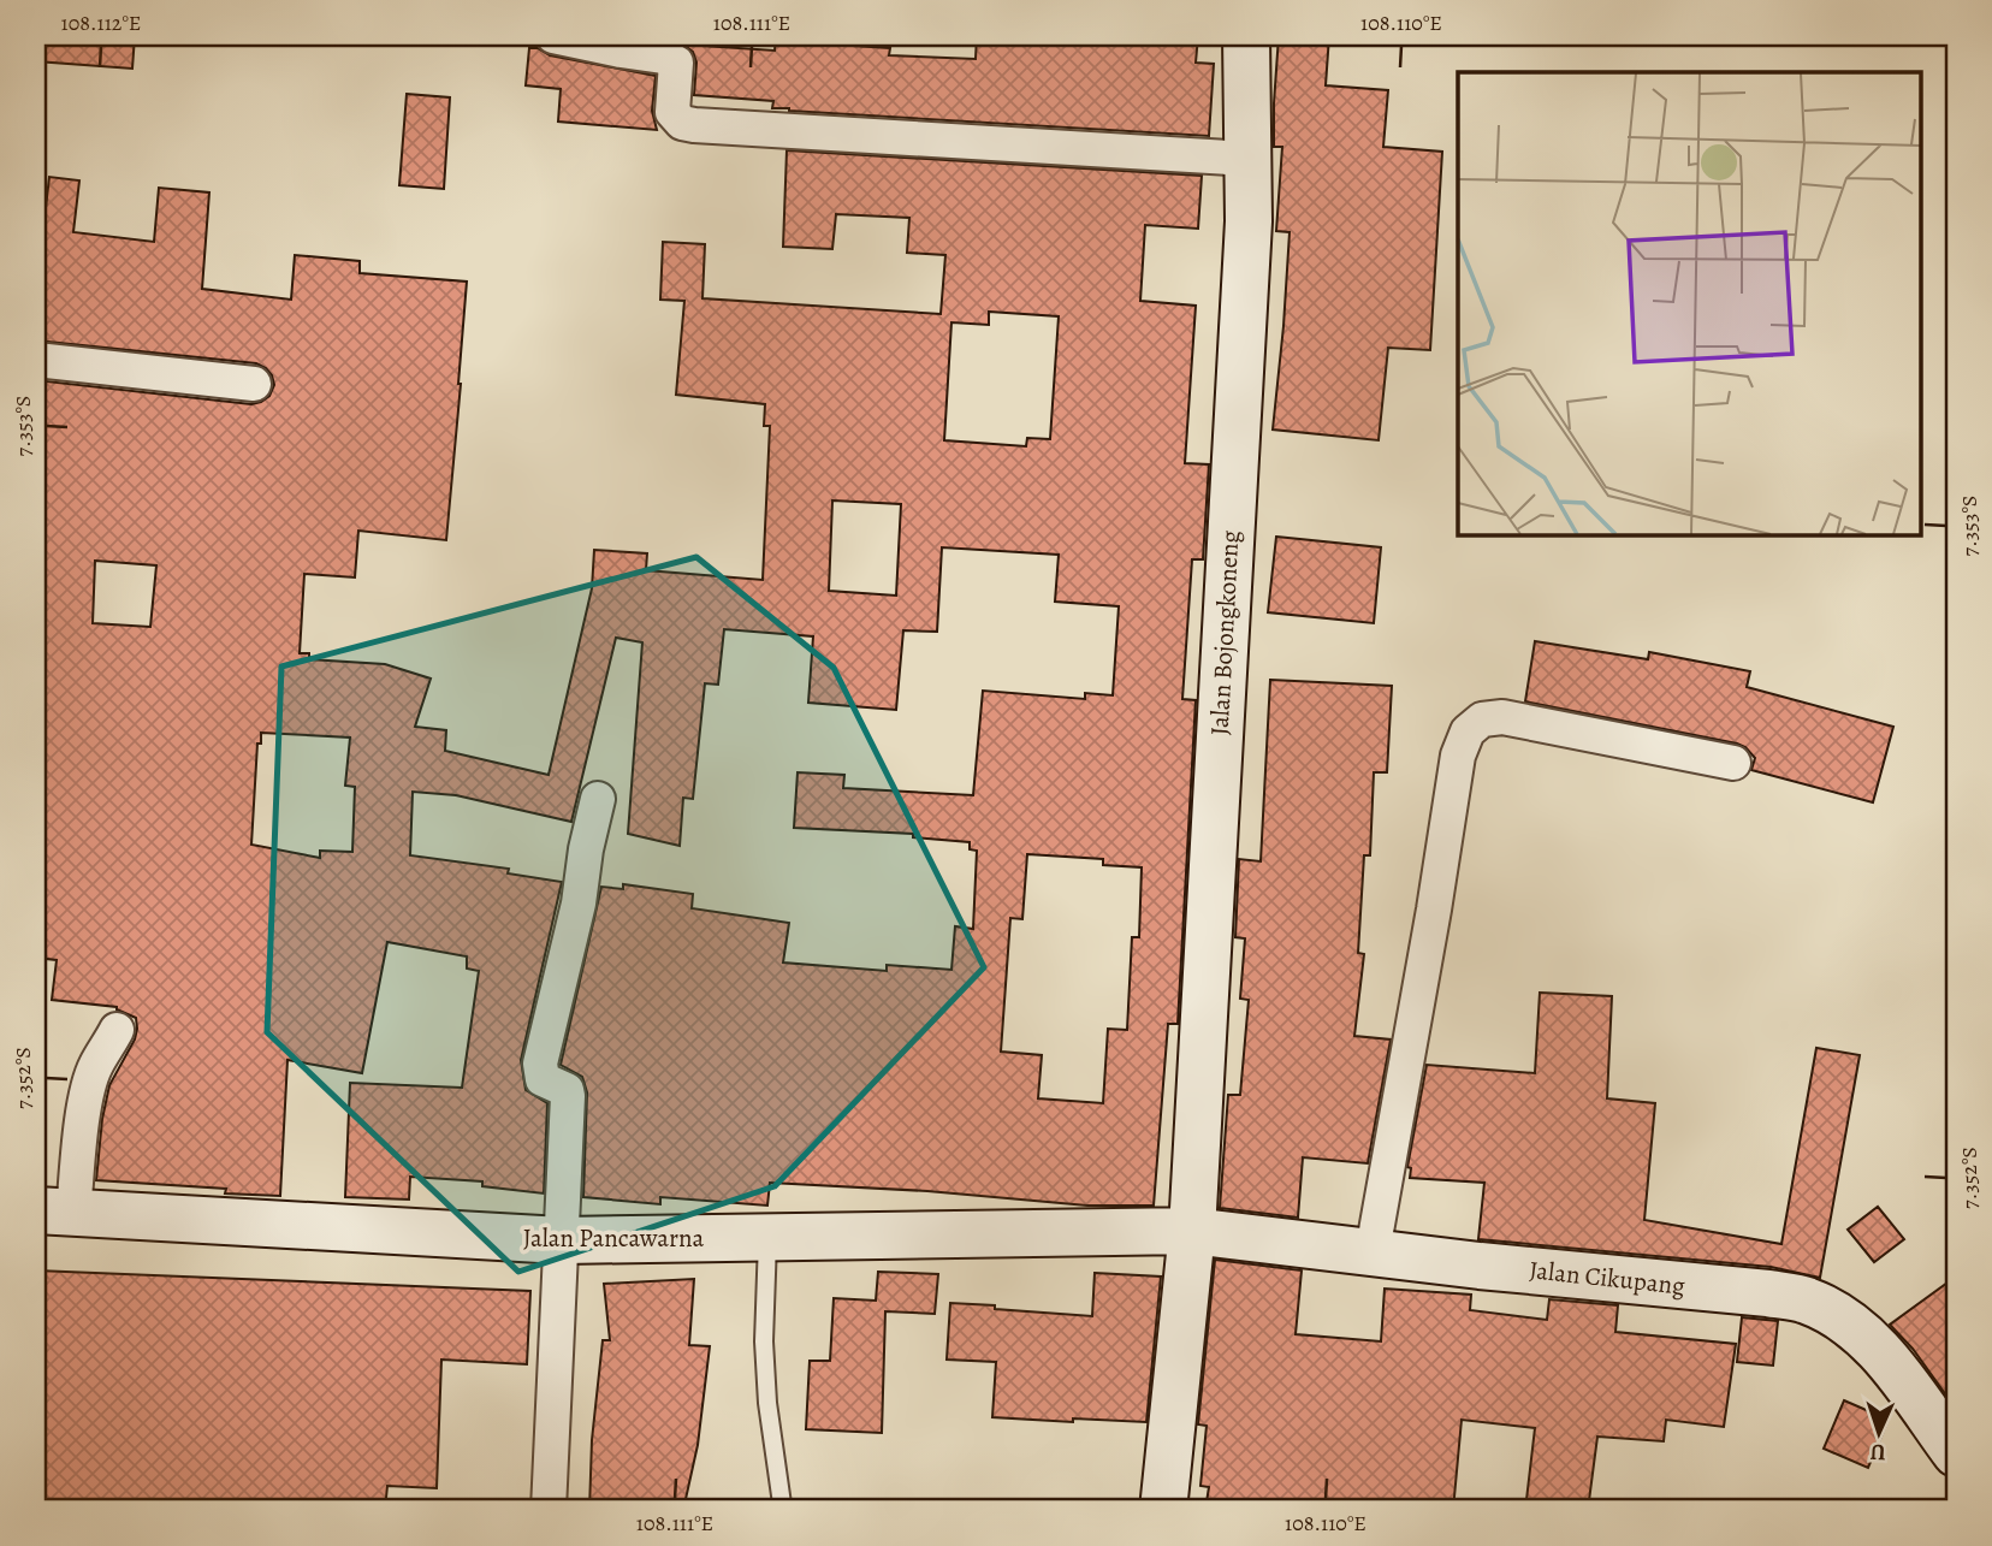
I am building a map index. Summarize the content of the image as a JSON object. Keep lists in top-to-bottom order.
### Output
{
  "streets": {
    "main road": ["Jalan Bojongkoneng", "Jalan Pancawarna", "Jalan Cikupang"]
  },
  "crossings": [
    ["Jalan Bojongkoneng", "Jalan Pancawarna"],
    ["Jalan Bojongkoneng", "Jalan Cikupang"],
    ["Jalan Pancawarna", "Jalan Cikupang"]
  ],
  "north": "bottom",
  "coordinates": [
    "108.112°E",
    "108.111°E",
    "108.110°E",
    "7.353°S",
    "7.352°S"
  ]
}
